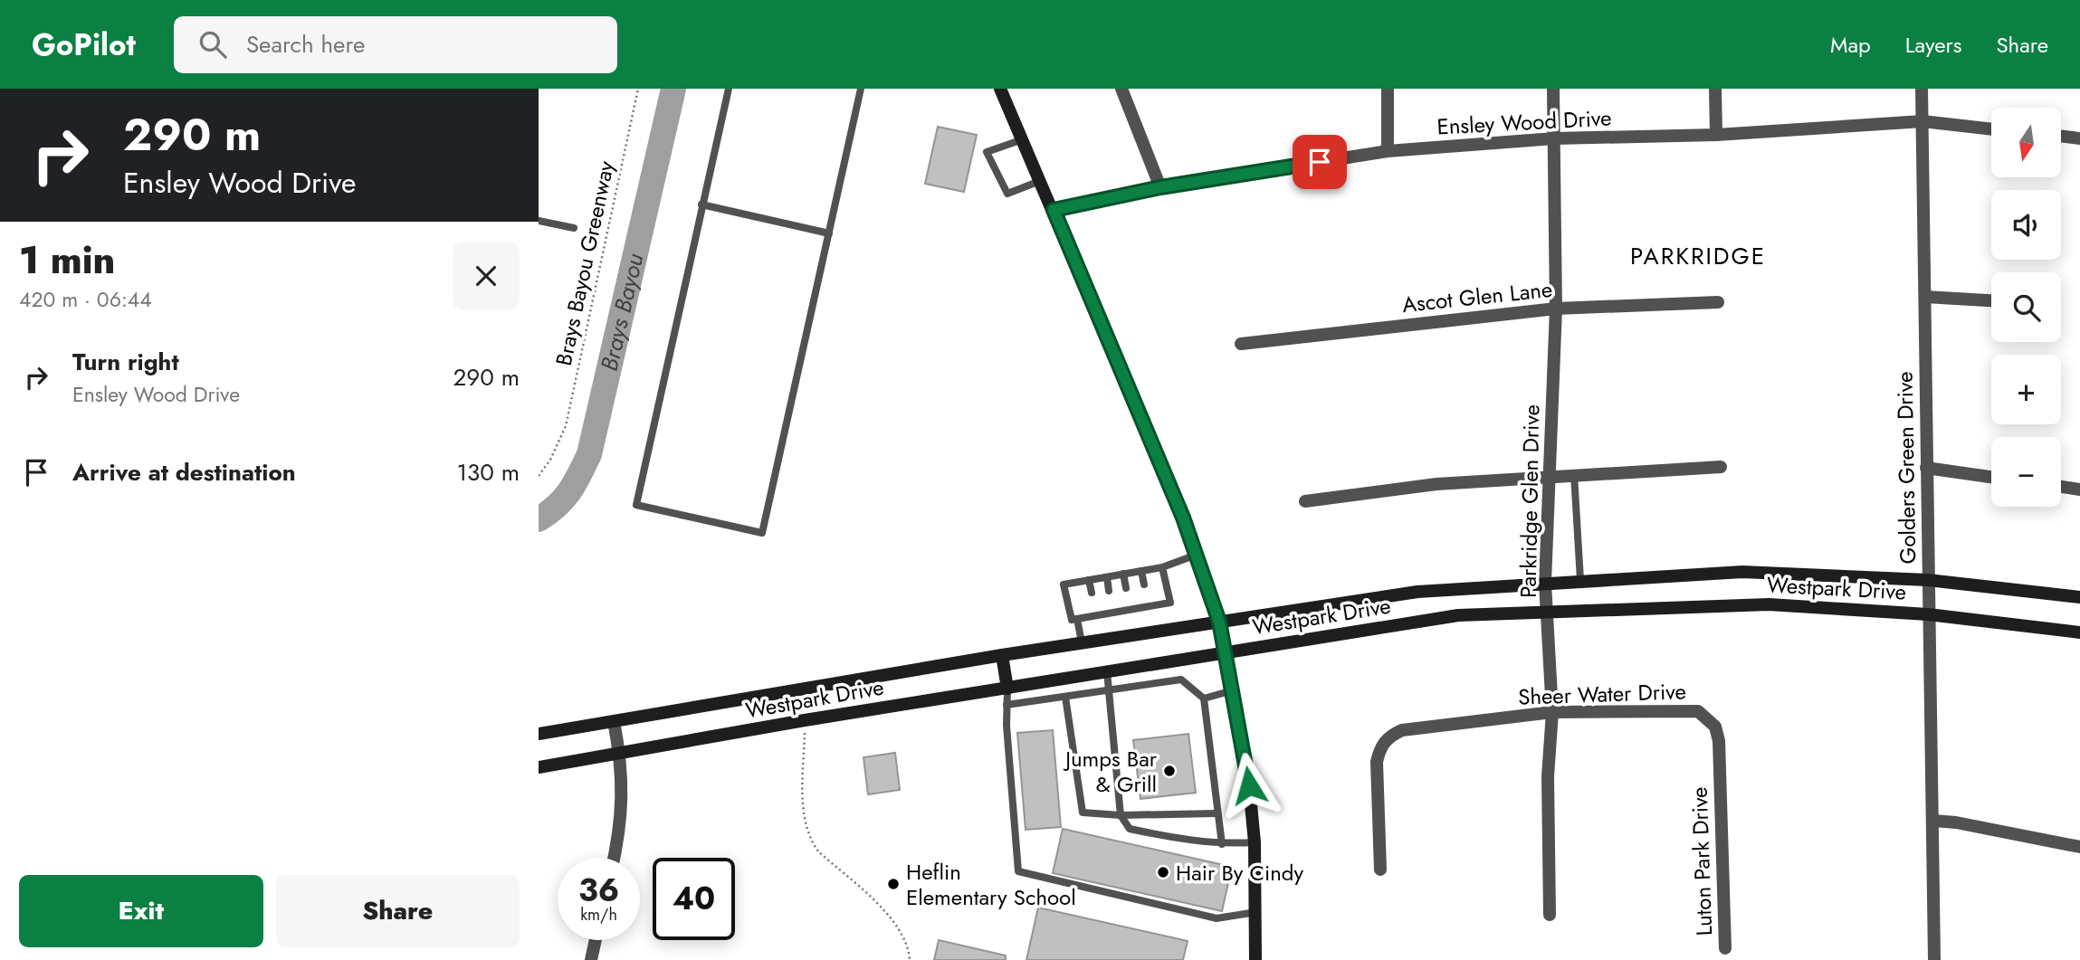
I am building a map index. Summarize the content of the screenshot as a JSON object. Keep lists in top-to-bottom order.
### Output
{
  "streets": {
    "main road": ["Westpark Drive"],
    "street": [
      "Ensley Wood Drive",
      "Ascot Glen Lane",
      "Golders Green Drive",
      "Parkridge Glen Drive",
      "Sheer Water Drive",
      "Luton Park Drive"
    ],
    "path": ["Brays Bayou Greenway"]
  },
  "crossings": [
    ["Ensley Wood Drive", "Golders Green Drive"],
    ["Ensley Wood Drive", "Parkridge Glen Drive"],
    ["Ascot Glen Lane", "Parkridge Glen Drive"],
    ["Golders Green Drive", "Westpark Drive"],
    ["Parkridge Glen Drive", "Westpark Drive"],
    ["Parkridge Glen Drive", "Sheer Water Drive"],
    ["Sheer Water Drive", "Luton Park Drive"]
  ],
  "districts": ["PARKRIDGE"],
  "water": ["Brays Bayou"],
  "places": ["Jumps Bar & Grill", "Hair By Cindy", "Heflin Elementary School"],
  "north": "bottom",
  "page": {
    "header": "GoPilot",
    "search": "Search here",
    "nav": ["Map", "Layers", "Share"],
    "turn": ["290 m", "Ensley Wood Drive"],
    "map_buttons": ["+", "−"],
    "heading": ["1 min", "420 m · 06:44"],
    "list": [
      {
        "name": "Turn right",
        "note": "Ensley Wood Drive",
        "value": "290 m"
      },
      {
        "name": "Arrive at destination",
        "value": "130 m"
      }
    ],
    "speed": "36 km/h",
    "limit": "40",
    "buttons": ["Exit", "Share"]
  }
}
